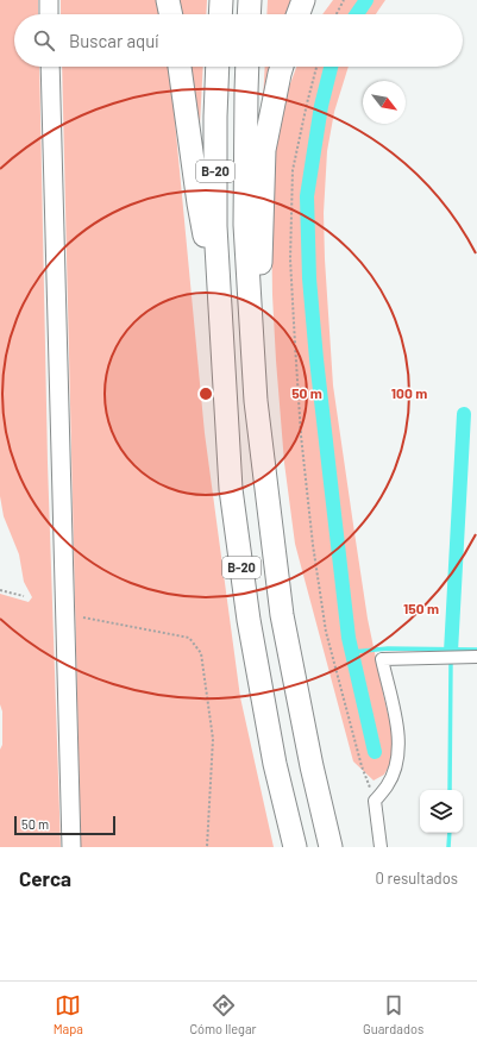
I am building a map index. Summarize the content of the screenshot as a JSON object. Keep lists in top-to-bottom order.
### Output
{
  "streets": {
    "highway": ["B-20"]
  },
  "scale_bar": "50 m",
  "north": "bottom right",
  "page": {
    "search": "Buscar aquí",
    "scale": "50 m",
    "heading": ["Cerca", "0 resultados"],
    "nav": ["Mapa", "Cómo llegar", "Guardados"]
  },
  "rings": ["50 m", "100 m", "150 m"]
}
